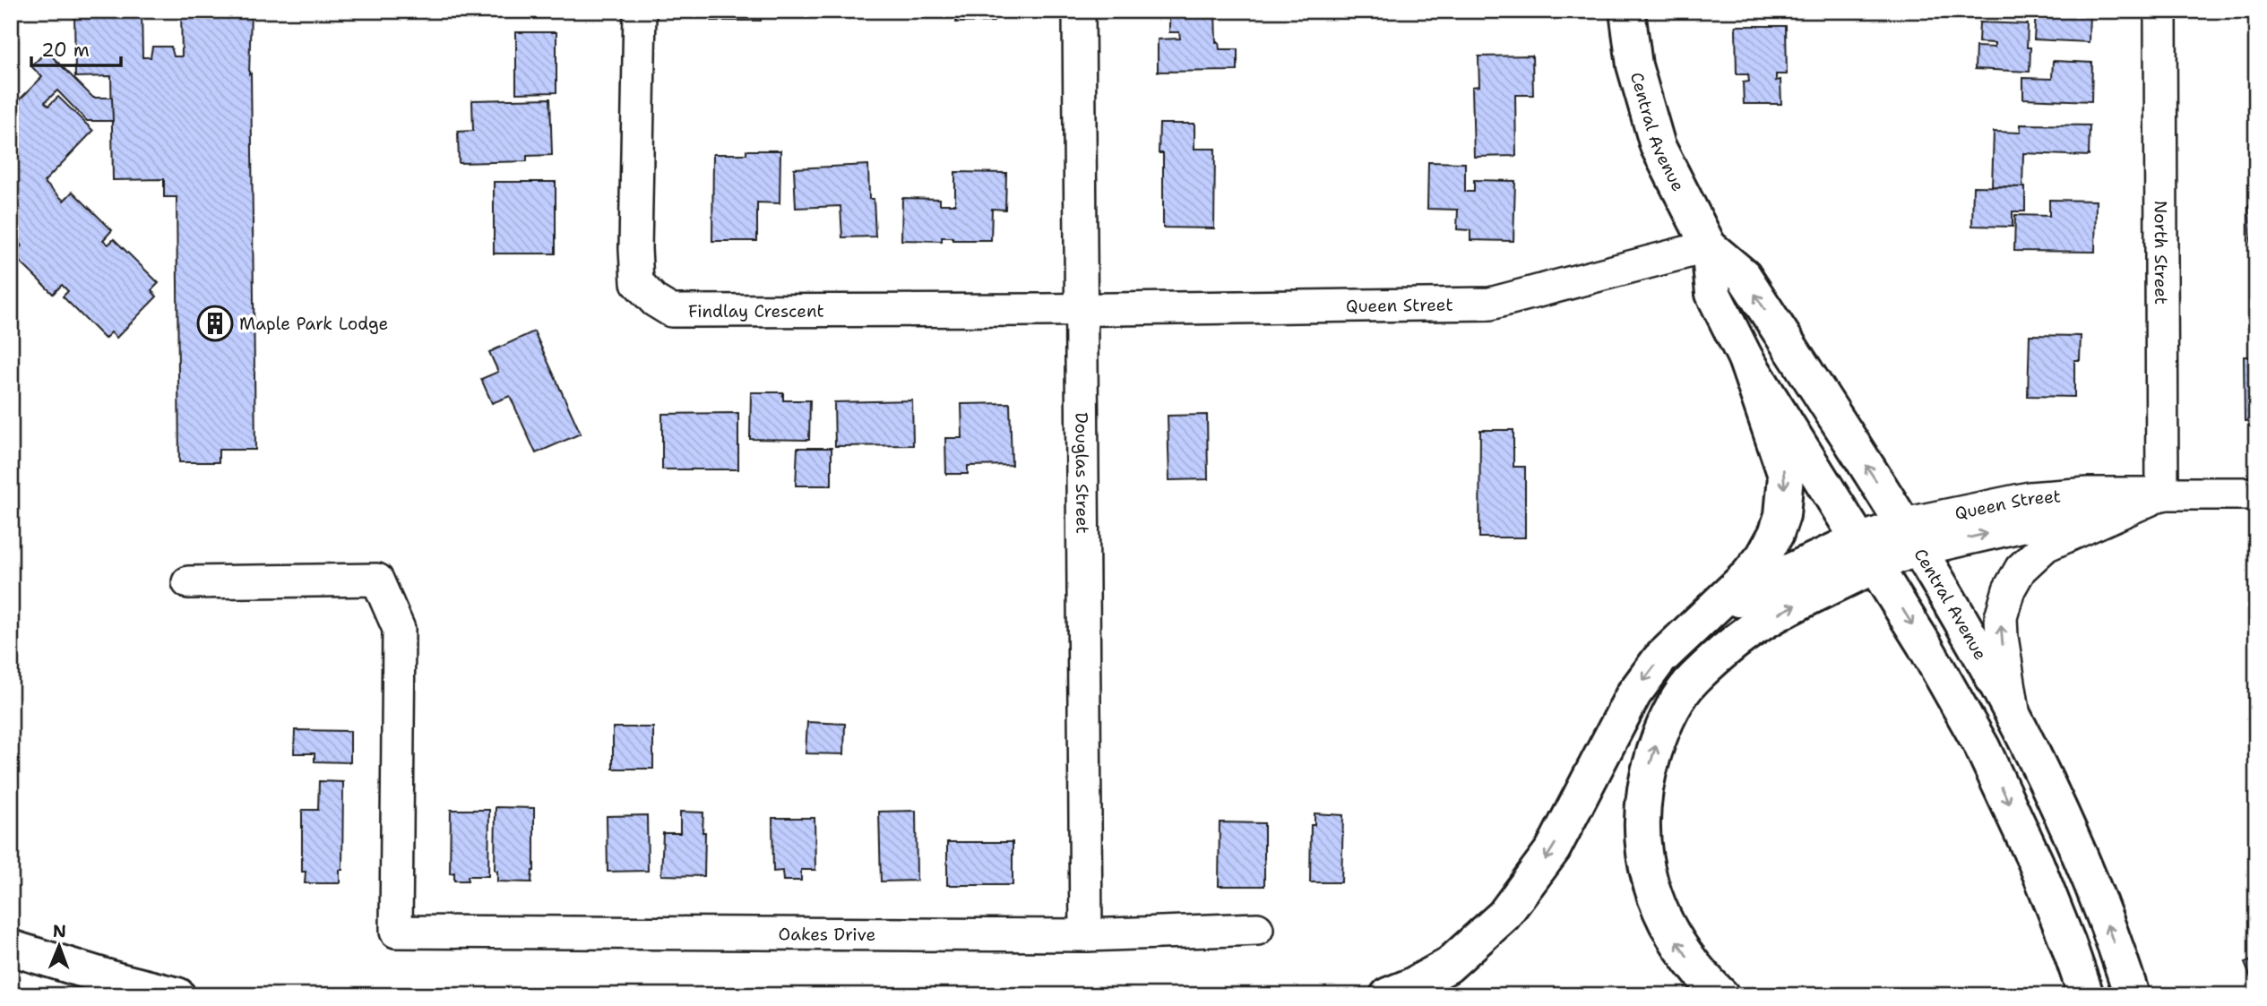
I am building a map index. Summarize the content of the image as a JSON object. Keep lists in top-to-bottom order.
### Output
{
  "streets": {
    "main road": ["Central Avenue"],
    "street": [
      "North Street",
      "Queen Street",
      "Findlay Crescent",
      "Douglas Street",
      "Oakes Drive"
    ]
  },
  "crossings": [
    ["Central Avenue", "Queen Street"],
    ["North Street", "Queen Street"],
    ["Queen Street", "Findlay Crescent"],
    ["Queen Street", "Douglas Street"],
    ["Findlay Crescent", "Douglas Street"],
    ["Douglas Street", "Oakes Drive"]
  ],
  "places": {
    "building": ["Maple Park Lodge"]
  },
  "scale_bar": "20 m",
  "north": "top"
}
